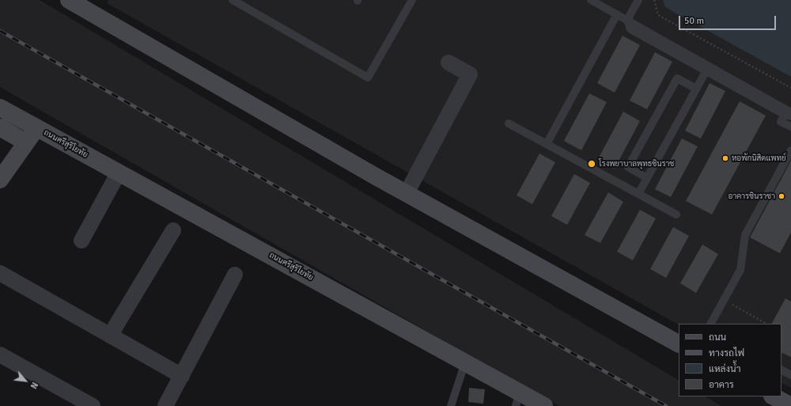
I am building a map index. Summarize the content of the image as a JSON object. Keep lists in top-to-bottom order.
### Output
{
  "streets": {
    "street": ["ถนนศรีสุริโยทัย"]
  },
  "places": ["หอพักนิสิตแพทย์", "โรงพยาบาลพุทธชินราช", "อาคารชินราชา"],
  "legend": [
    "ถนน",
    "ทางรถไฟ",
    "แหล่งน้ำ",
    "อาคาร"
  ],
  "scale_bar": "50 m",
  "north": "bottom right"
}
